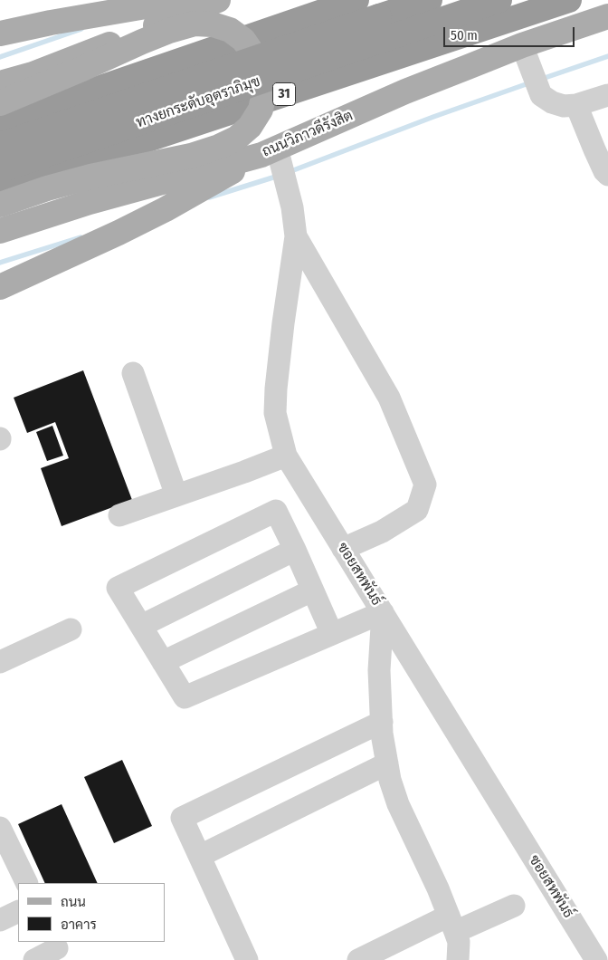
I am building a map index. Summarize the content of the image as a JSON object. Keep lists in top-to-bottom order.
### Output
{
  "streets": {
    "highway": ["31", "ทางยกระดับอุตราภิมุข"],
    "main road": ["ถนนวิภาวดีรังสิต"],
    "street": ["ซอยสหพันธ์"]
  },
  "crossings": [
    ["ถนนวิภาวดีรังสิต", "ซอยสหพันธ์"]
  ],
  "legend": ["ถนน", "อาคาร"],
  "scale_bar": "50 m"
}
